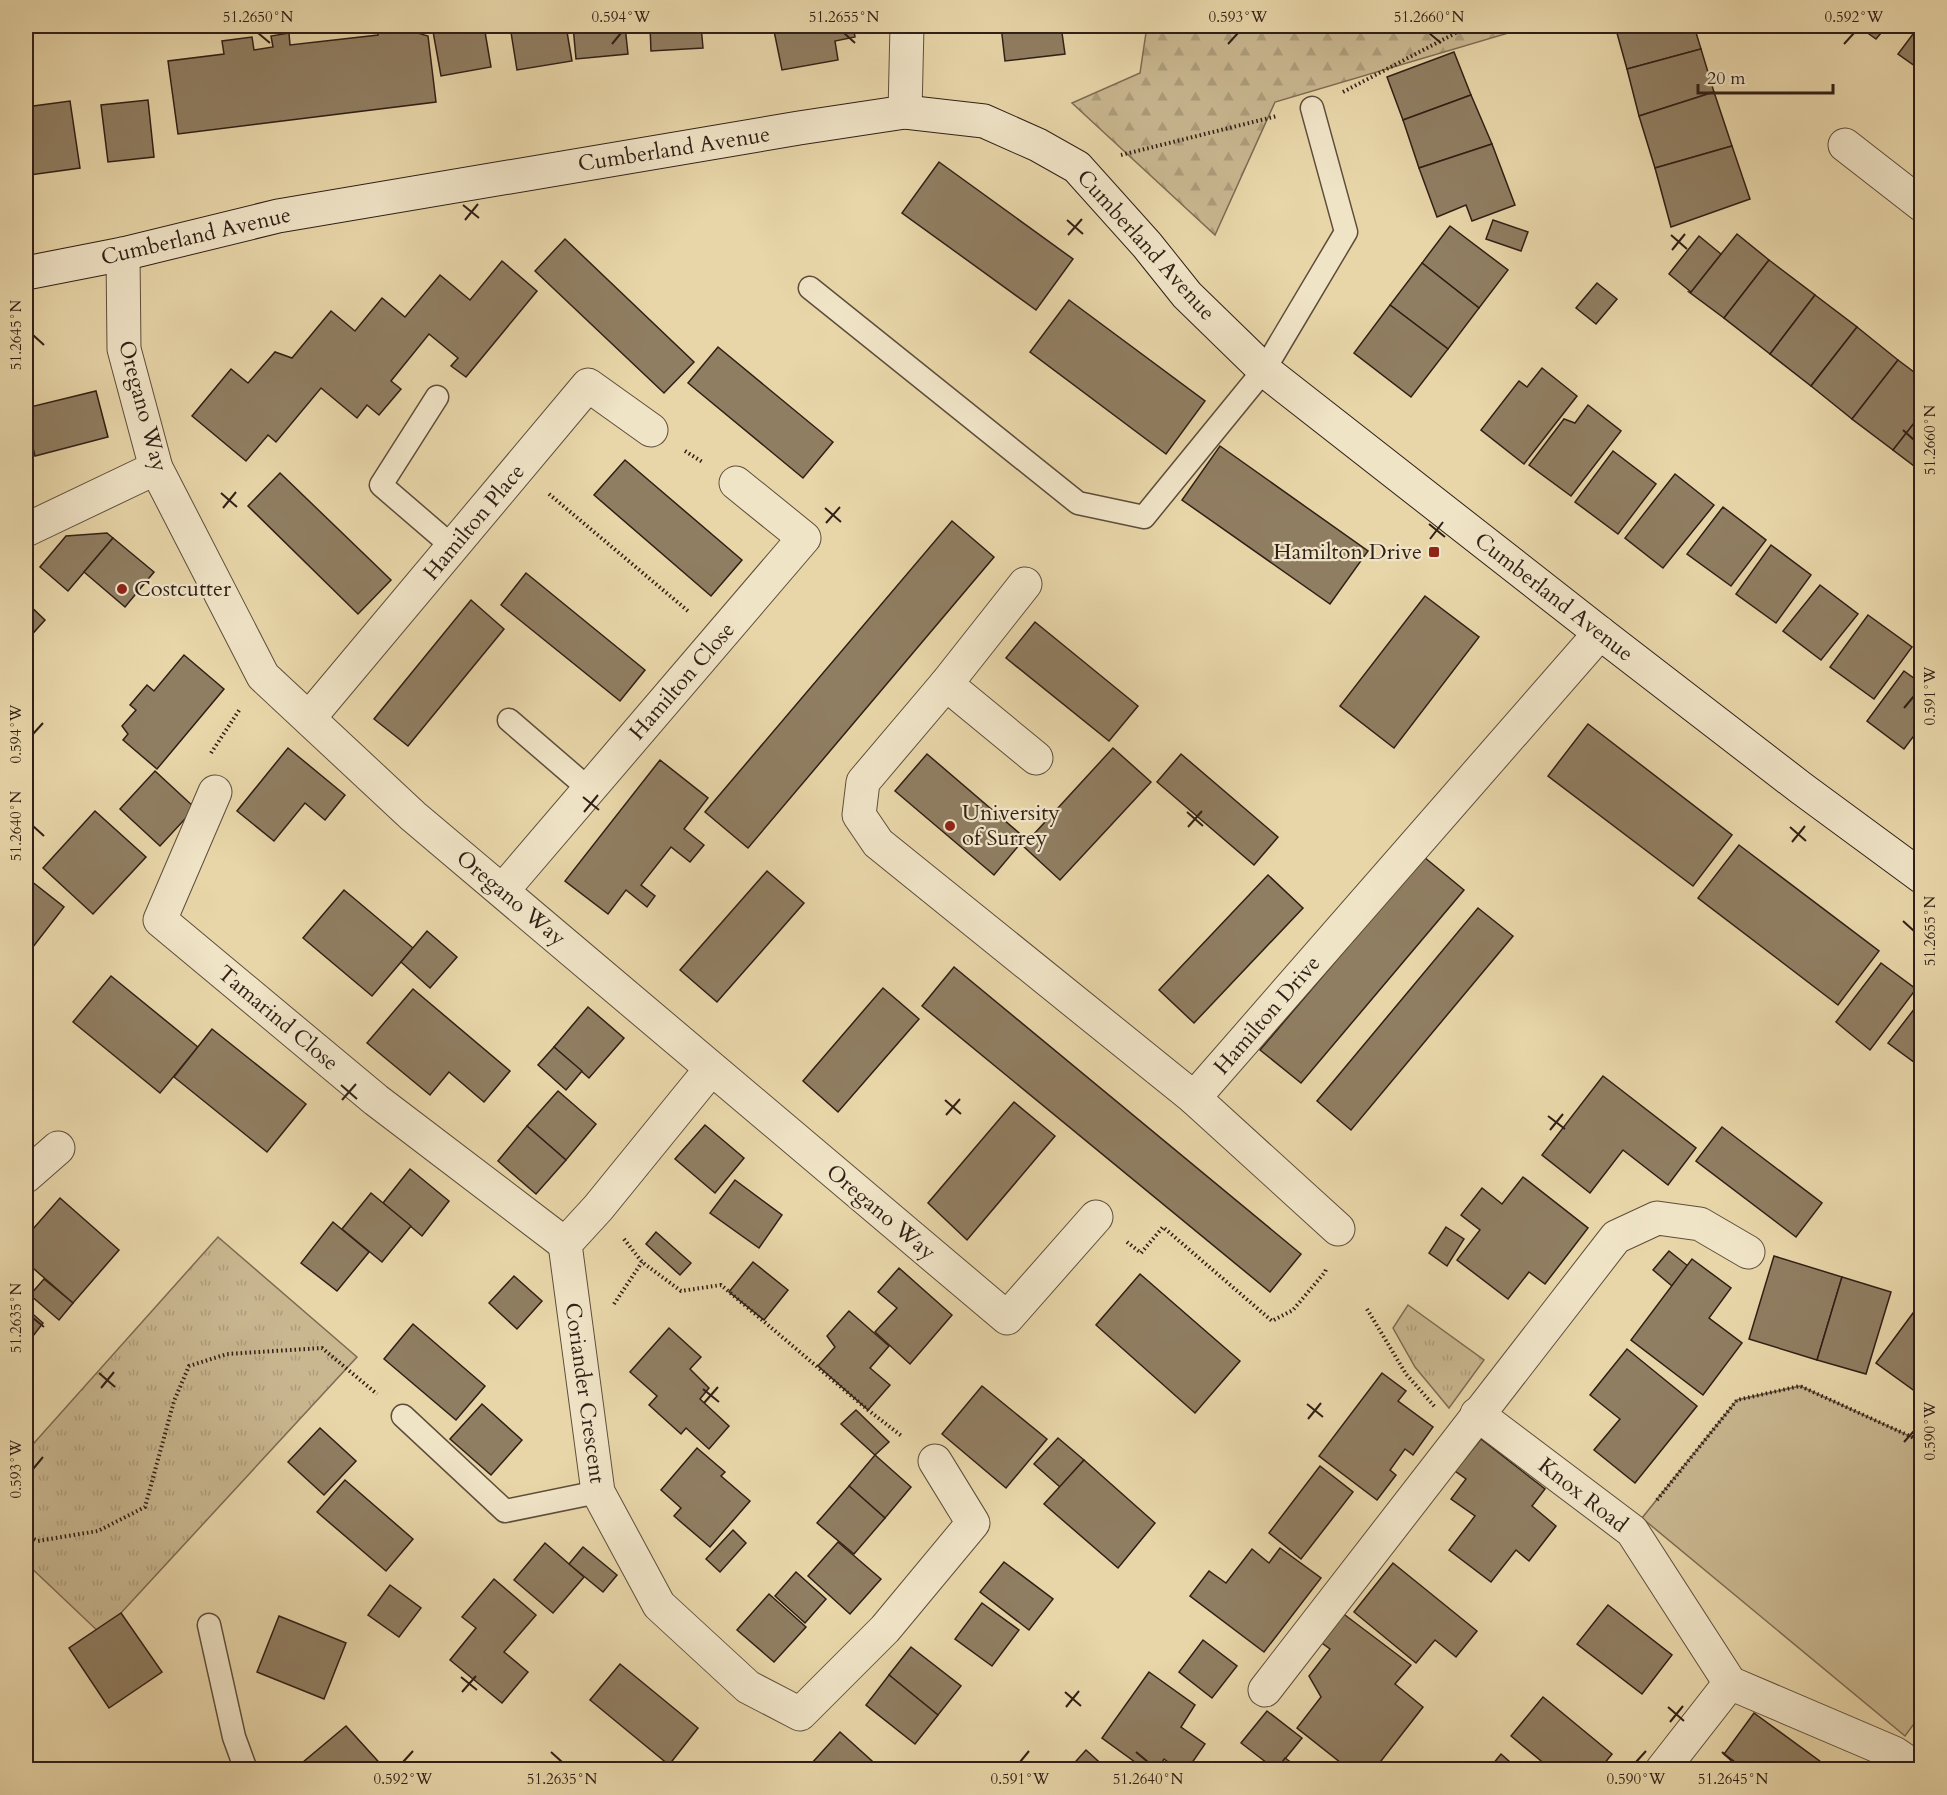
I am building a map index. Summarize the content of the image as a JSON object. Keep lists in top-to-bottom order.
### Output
{
  "streets": {
    "street": [
      "Cumberland Avenue",
      "Oregano Way",
      "Hamilton Place",
      "Hamilton Close",
      "Hamilton Drive",
      "Tamarind Close",
      "Coriander Crescent",
      "Knox Road"
    ]
  },
  "crossings": [
    ["Cumberland Avenue", "Oregano Way"],
    ["Cumberland Avenue", "Hamilton Drive"],
    ["Oregano Way", "Hamilton Place"],
    ["Oregano Way", "Hamilton Close"],
    ["Tamarind Close", "Coriander Crescent"]
  ],
  "places": {
    "transit": ["Hamilton Drive"],
    "other": ["Costcutter", "University of Surrey"]
  },
  "scale_bar": "20 m",
  "coordinates": [
    "51.2650°N",
    "0.594°W",
    "51.2655°N",
    "0.593°W",
    "51.2660°N",
    "0.592°W",
    "51.2645°N",
    "0.591°W",
    "51.2640°N",
    "51.2635°N",
    "0.590°W"
  ]
}
